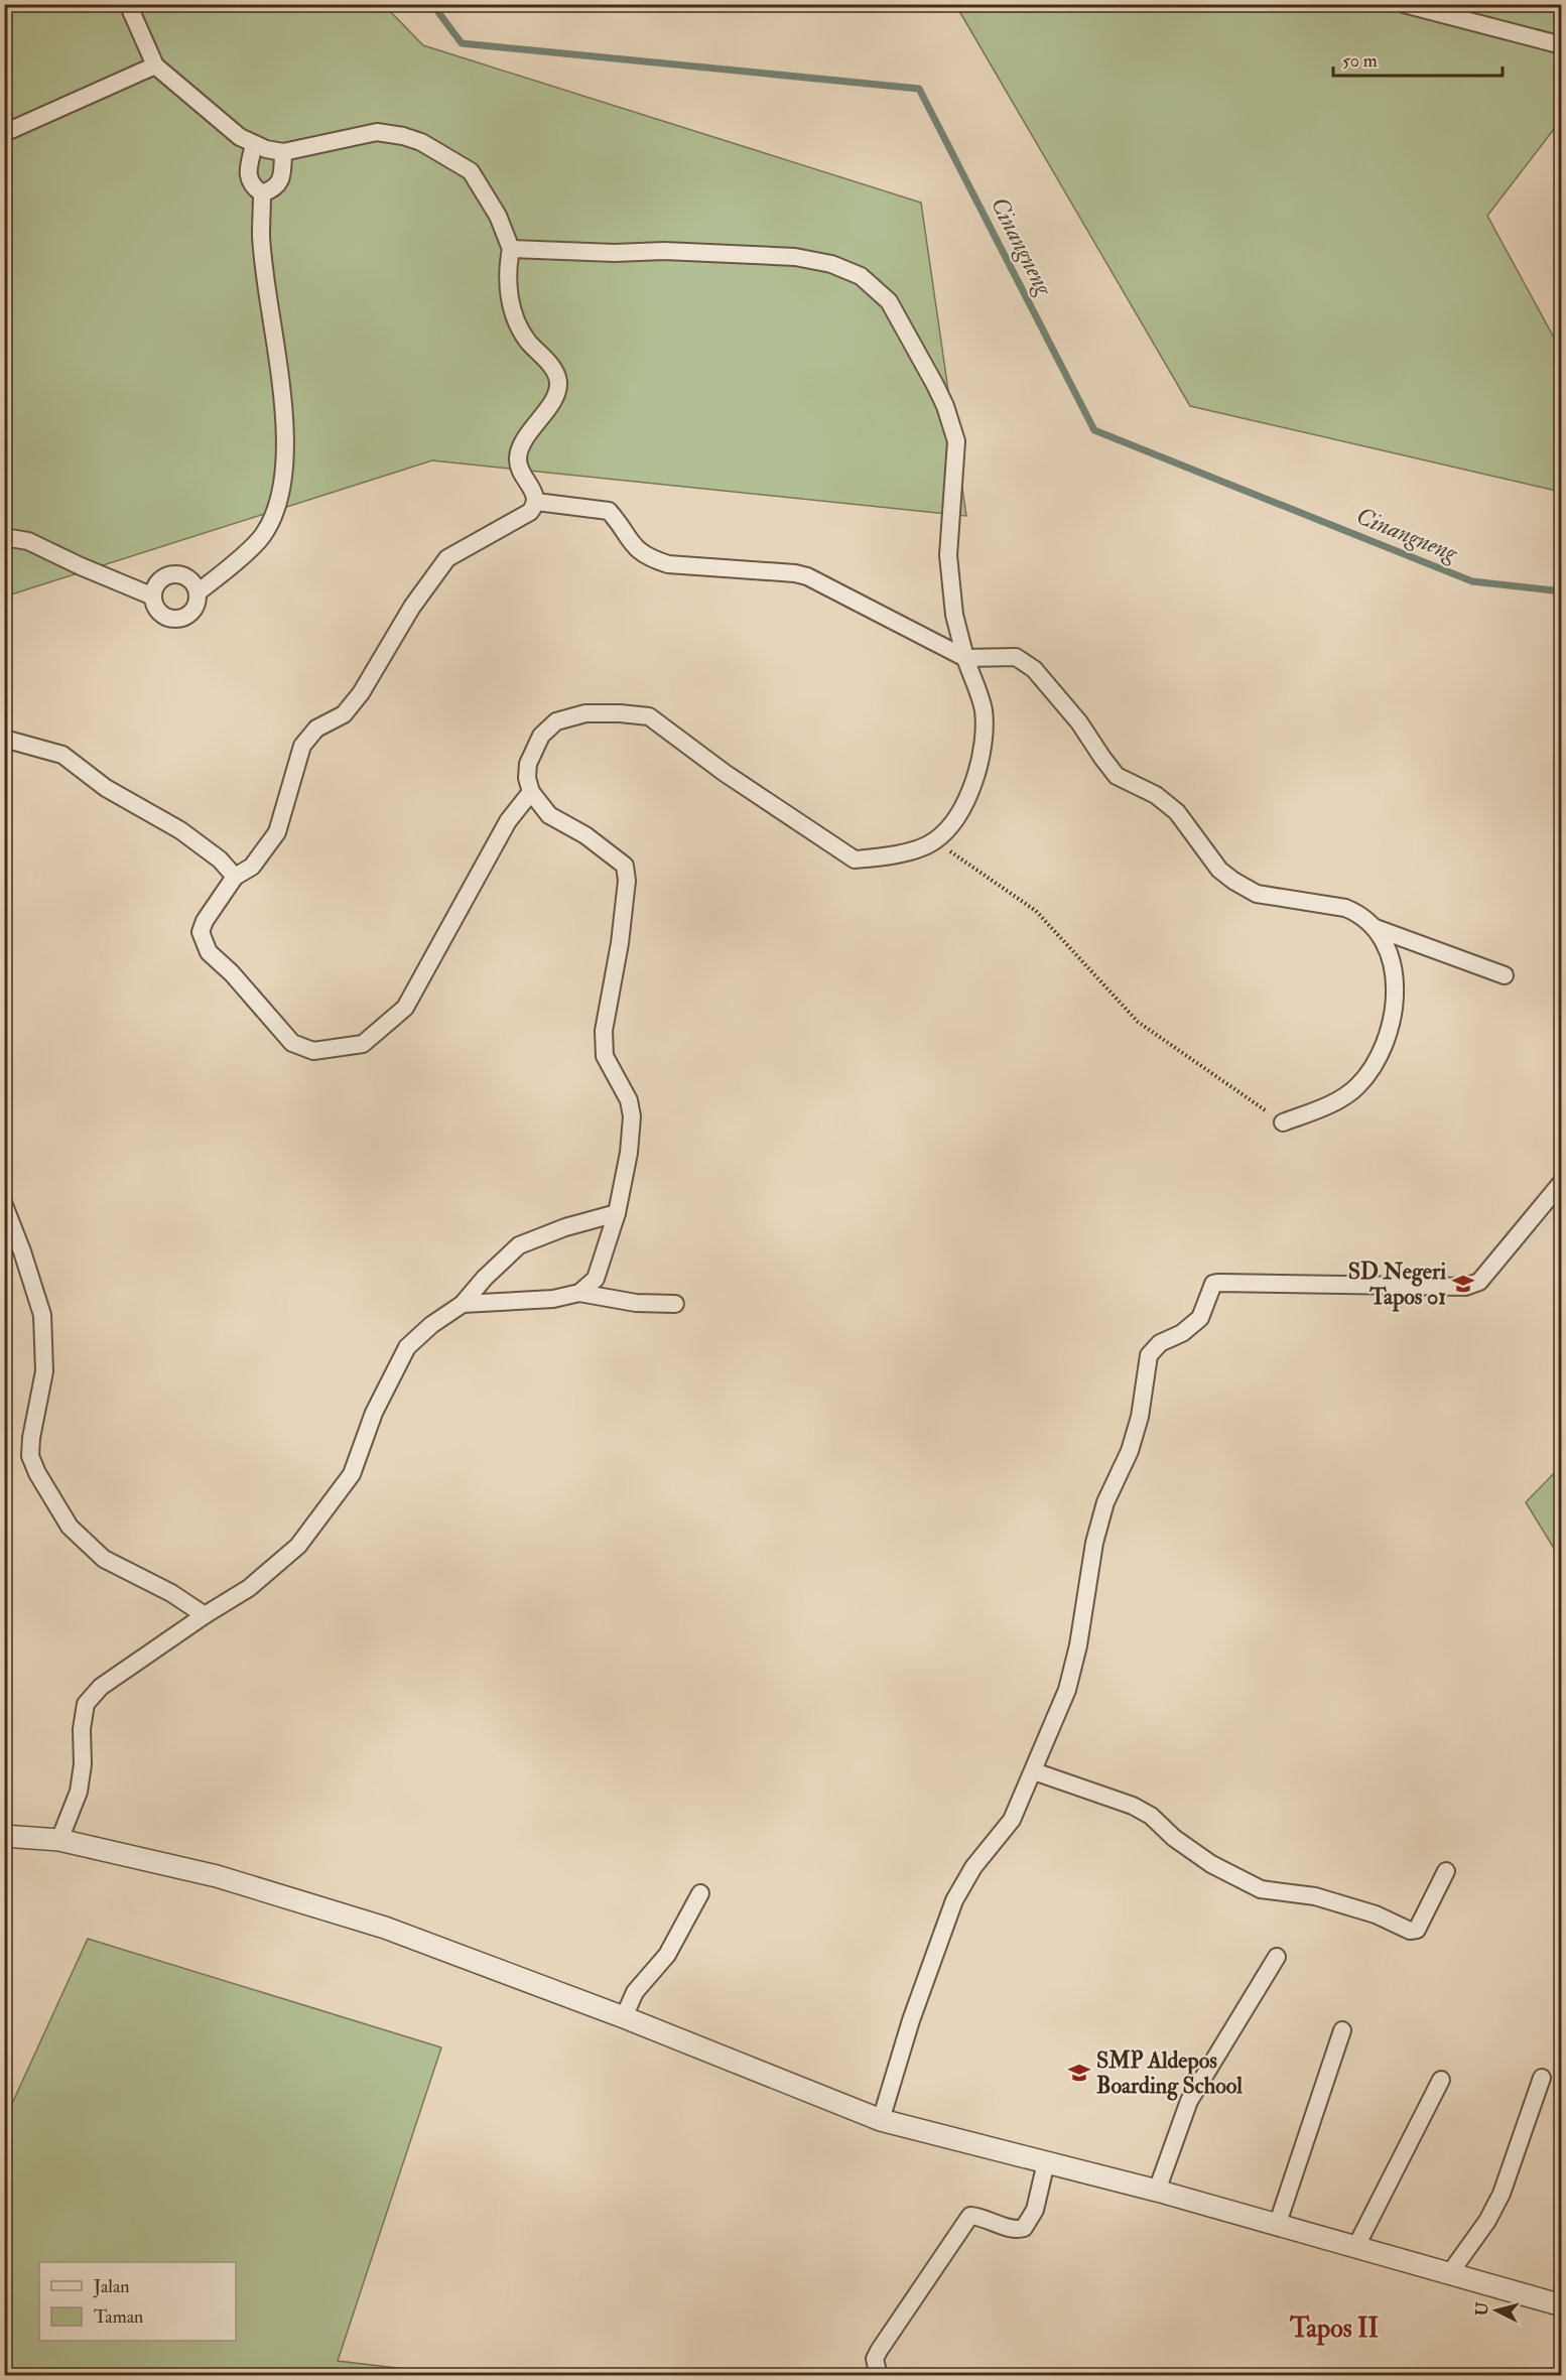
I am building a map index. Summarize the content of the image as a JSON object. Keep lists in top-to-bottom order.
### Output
{
  "districts": ["Tapos II"],
  "water": ["Cinangneng"],
  "places": {
    "school or university": ["SD Negeri Tapos 01", "SMP Aldepos Boarding School"]
  },
  "legend": ["Jalan", "Taman"],
  "scale_bar": "50 m",
  "north": "left"
}
